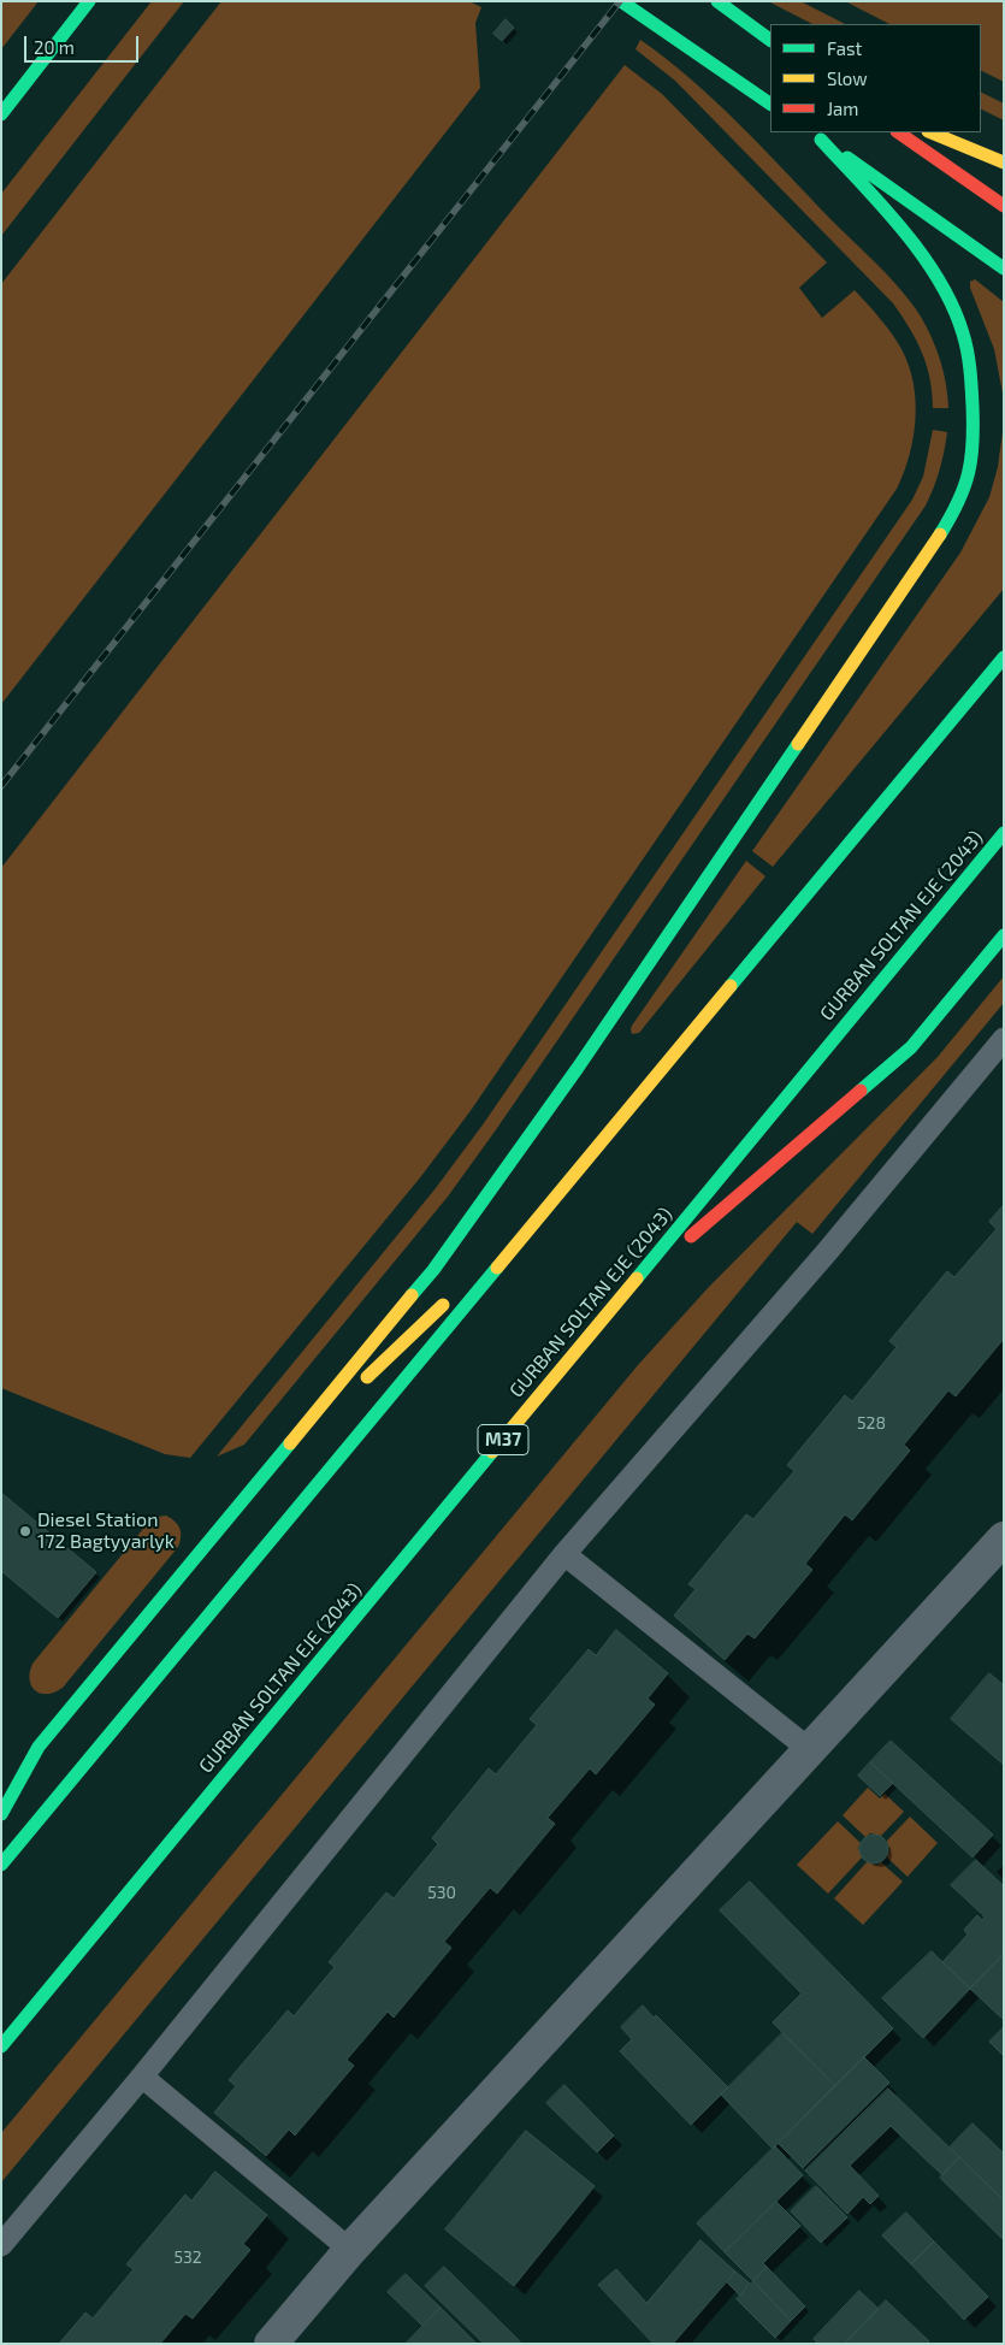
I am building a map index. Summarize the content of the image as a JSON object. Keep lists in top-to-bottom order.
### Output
{
  "streets": {
    "main road": ["GURBAN SOLTAN EJE (2043)", "M37"]
  },
  "places": ["Diesel Station 172 Bagtyyarlyk"],
  "house_numbers": ["528", "530", "532"],
  "legend": ["Fast", "Slow", "Jam"],
  "scale_bar": "20 m"
}
